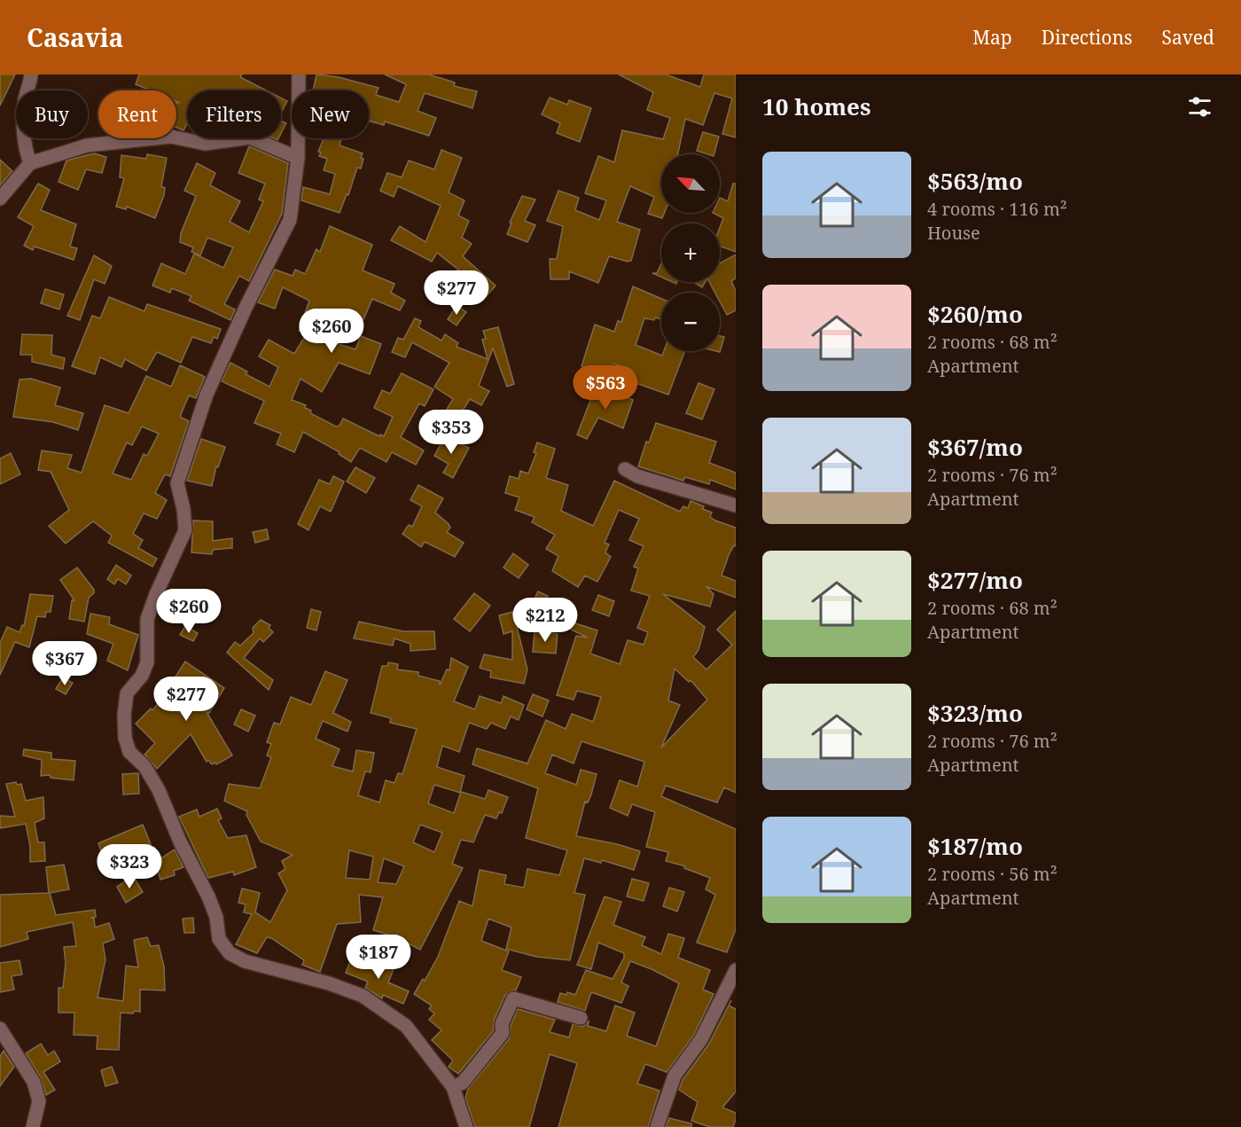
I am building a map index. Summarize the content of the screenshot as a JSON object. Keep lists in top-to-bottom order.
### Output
{
  "north": "top left",
  "page": {
    "header": "Casavia",
    "nav": ["Map", "Directions", "Saved"],
    "heading": "10 homes",
    "chip": [
      "Buy",
      "Rent",
      "Filters",
      "New"
    ],
    "list": [
      {
        "name": "$563/mo",
        "note": "4 rooms · 116 m² · House"
      },
      {
        "name": "$260/mo",
        "note": "2 rooms · 68 m² · Apartment"
      },
      {
        "name": "$367/mo",
        "note": "2 rooms · 76 m² · Apartment"
      },
      {
        "name": "$277/mo",
        "note": "2 rooms · 68 m² · Apartment"
      },
      {
        "name": "$323/mo",
        "note": "2 rooms · 76 m² · Apartment"
      },
      {
        "name": "$187/mo",
        "note": "2 rooms · 56 m² · Apartment"
      }
    ],
    "map_buttons": ["+", "−"],
    "price": [
      "$277",
      "$260",
      "$563",
      "$353",
      "$260",
      "$212",
      "$367",
      "$277",
      "$323",
      "$187"
    ]
  }
}
